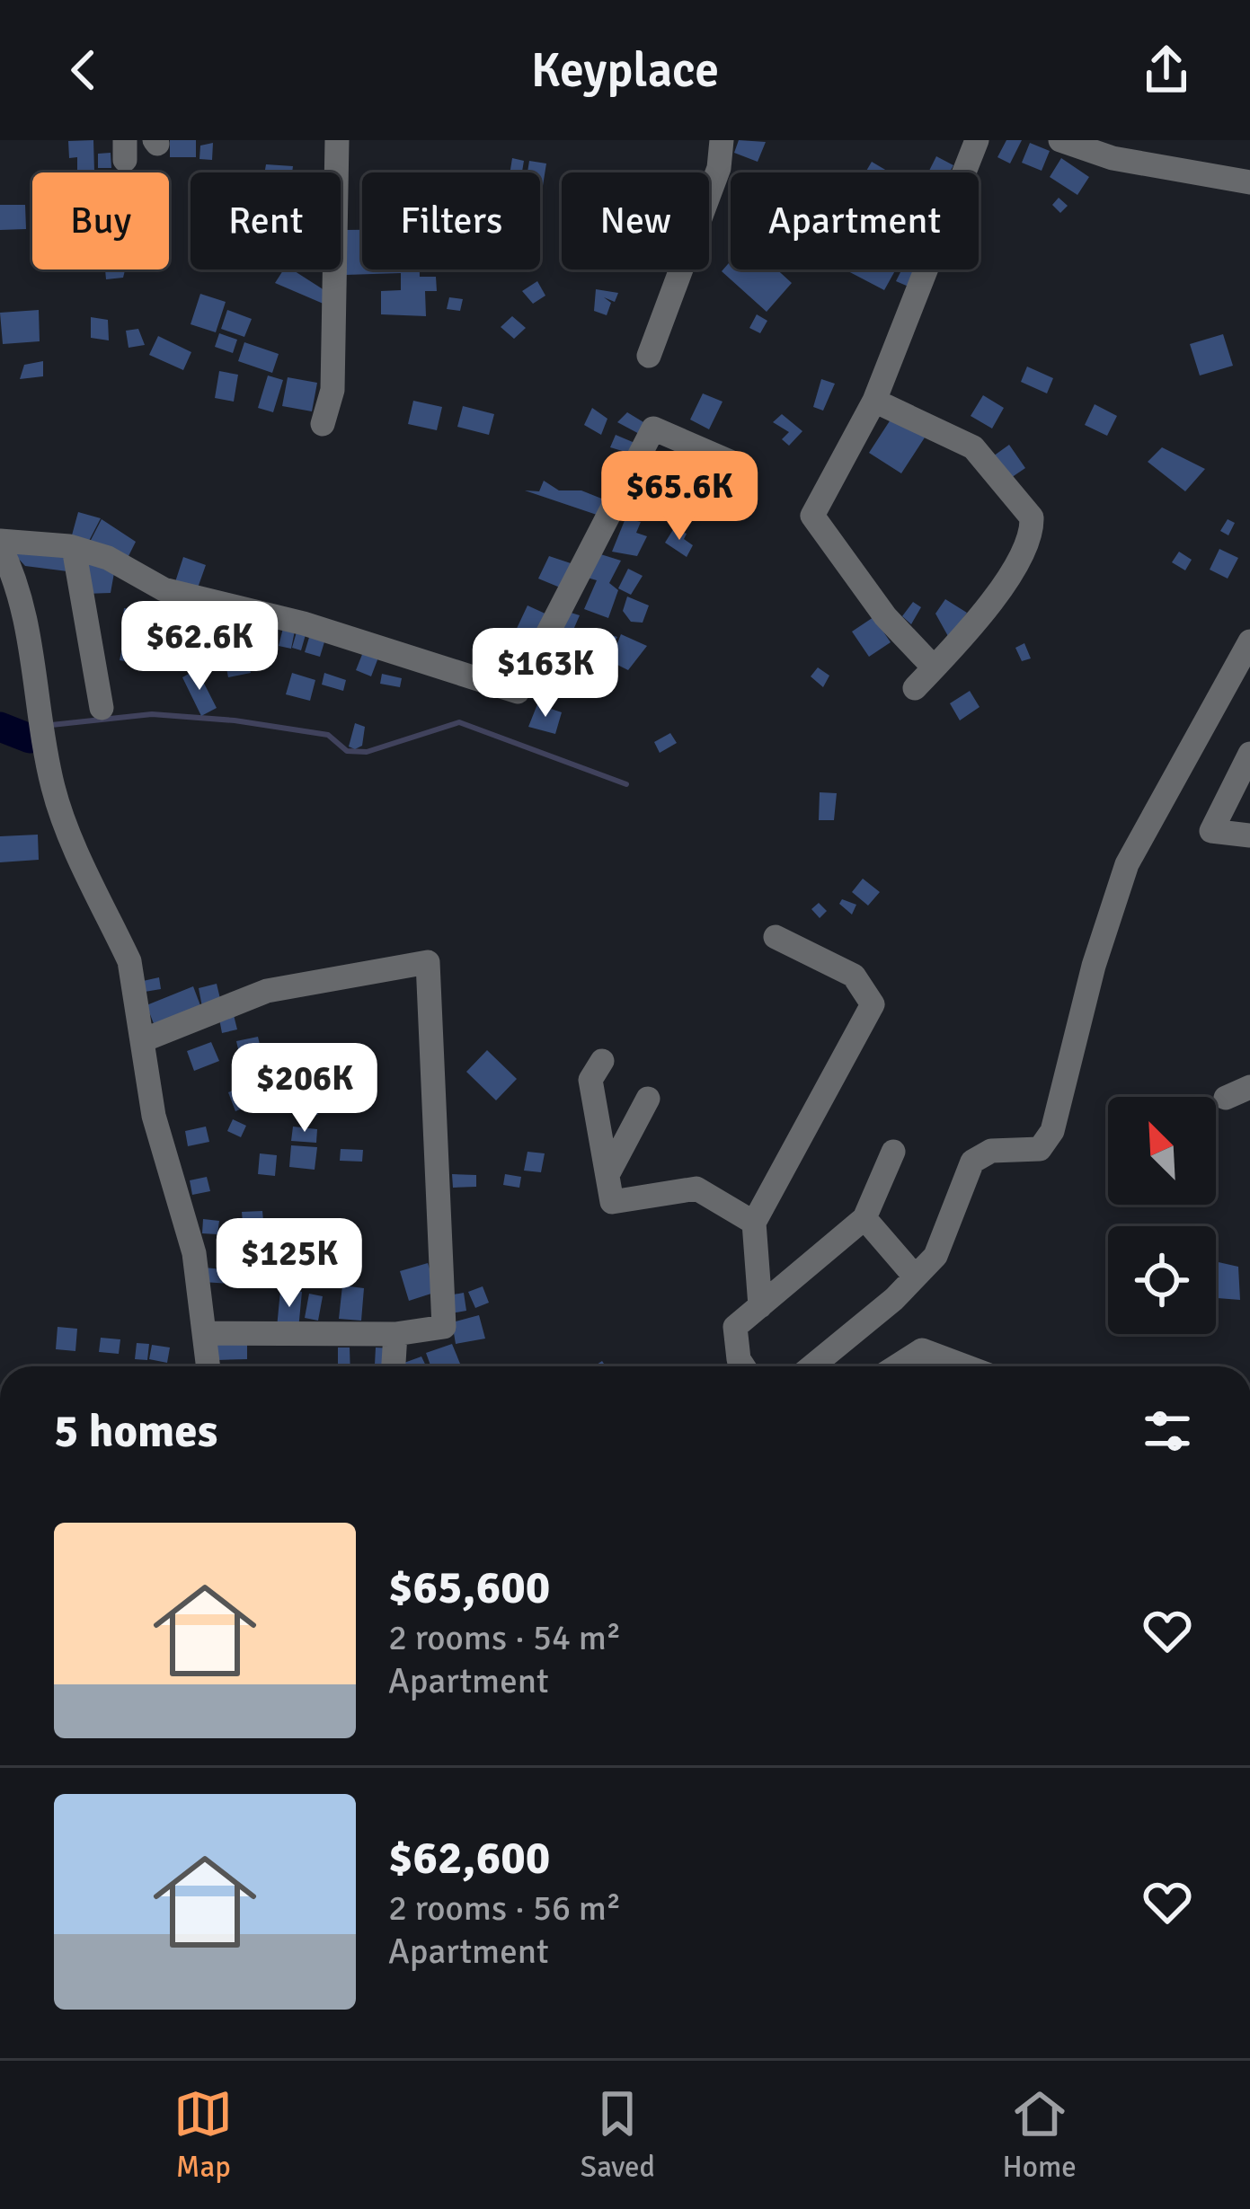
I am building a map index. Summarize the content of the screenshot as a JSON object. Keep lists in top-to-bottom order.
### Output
{
  "north": "top left",
  "page": {
    "header": "Keyplace",
    "chip": [
      "Buy",
      "Rent",
      "Filters",
      "New",
      "Apartment"
    ],
    "price": [
      "$65.6K",
      "$62.6K",
      "$163K",
      "$206K",
      "$125K"
    ],
    "heading": "5 homes",
    "list": [
      {
        "name": "$65,600",
        "note": "2 rooms · 54 m² · Apartment"
      },
      {
        "name": "$62,600",
        "note": "2 rooms · 56 m² · Apartment"
      }
    ],
    "tabs": ["Map", "Saved", "Home"]
  }
}
